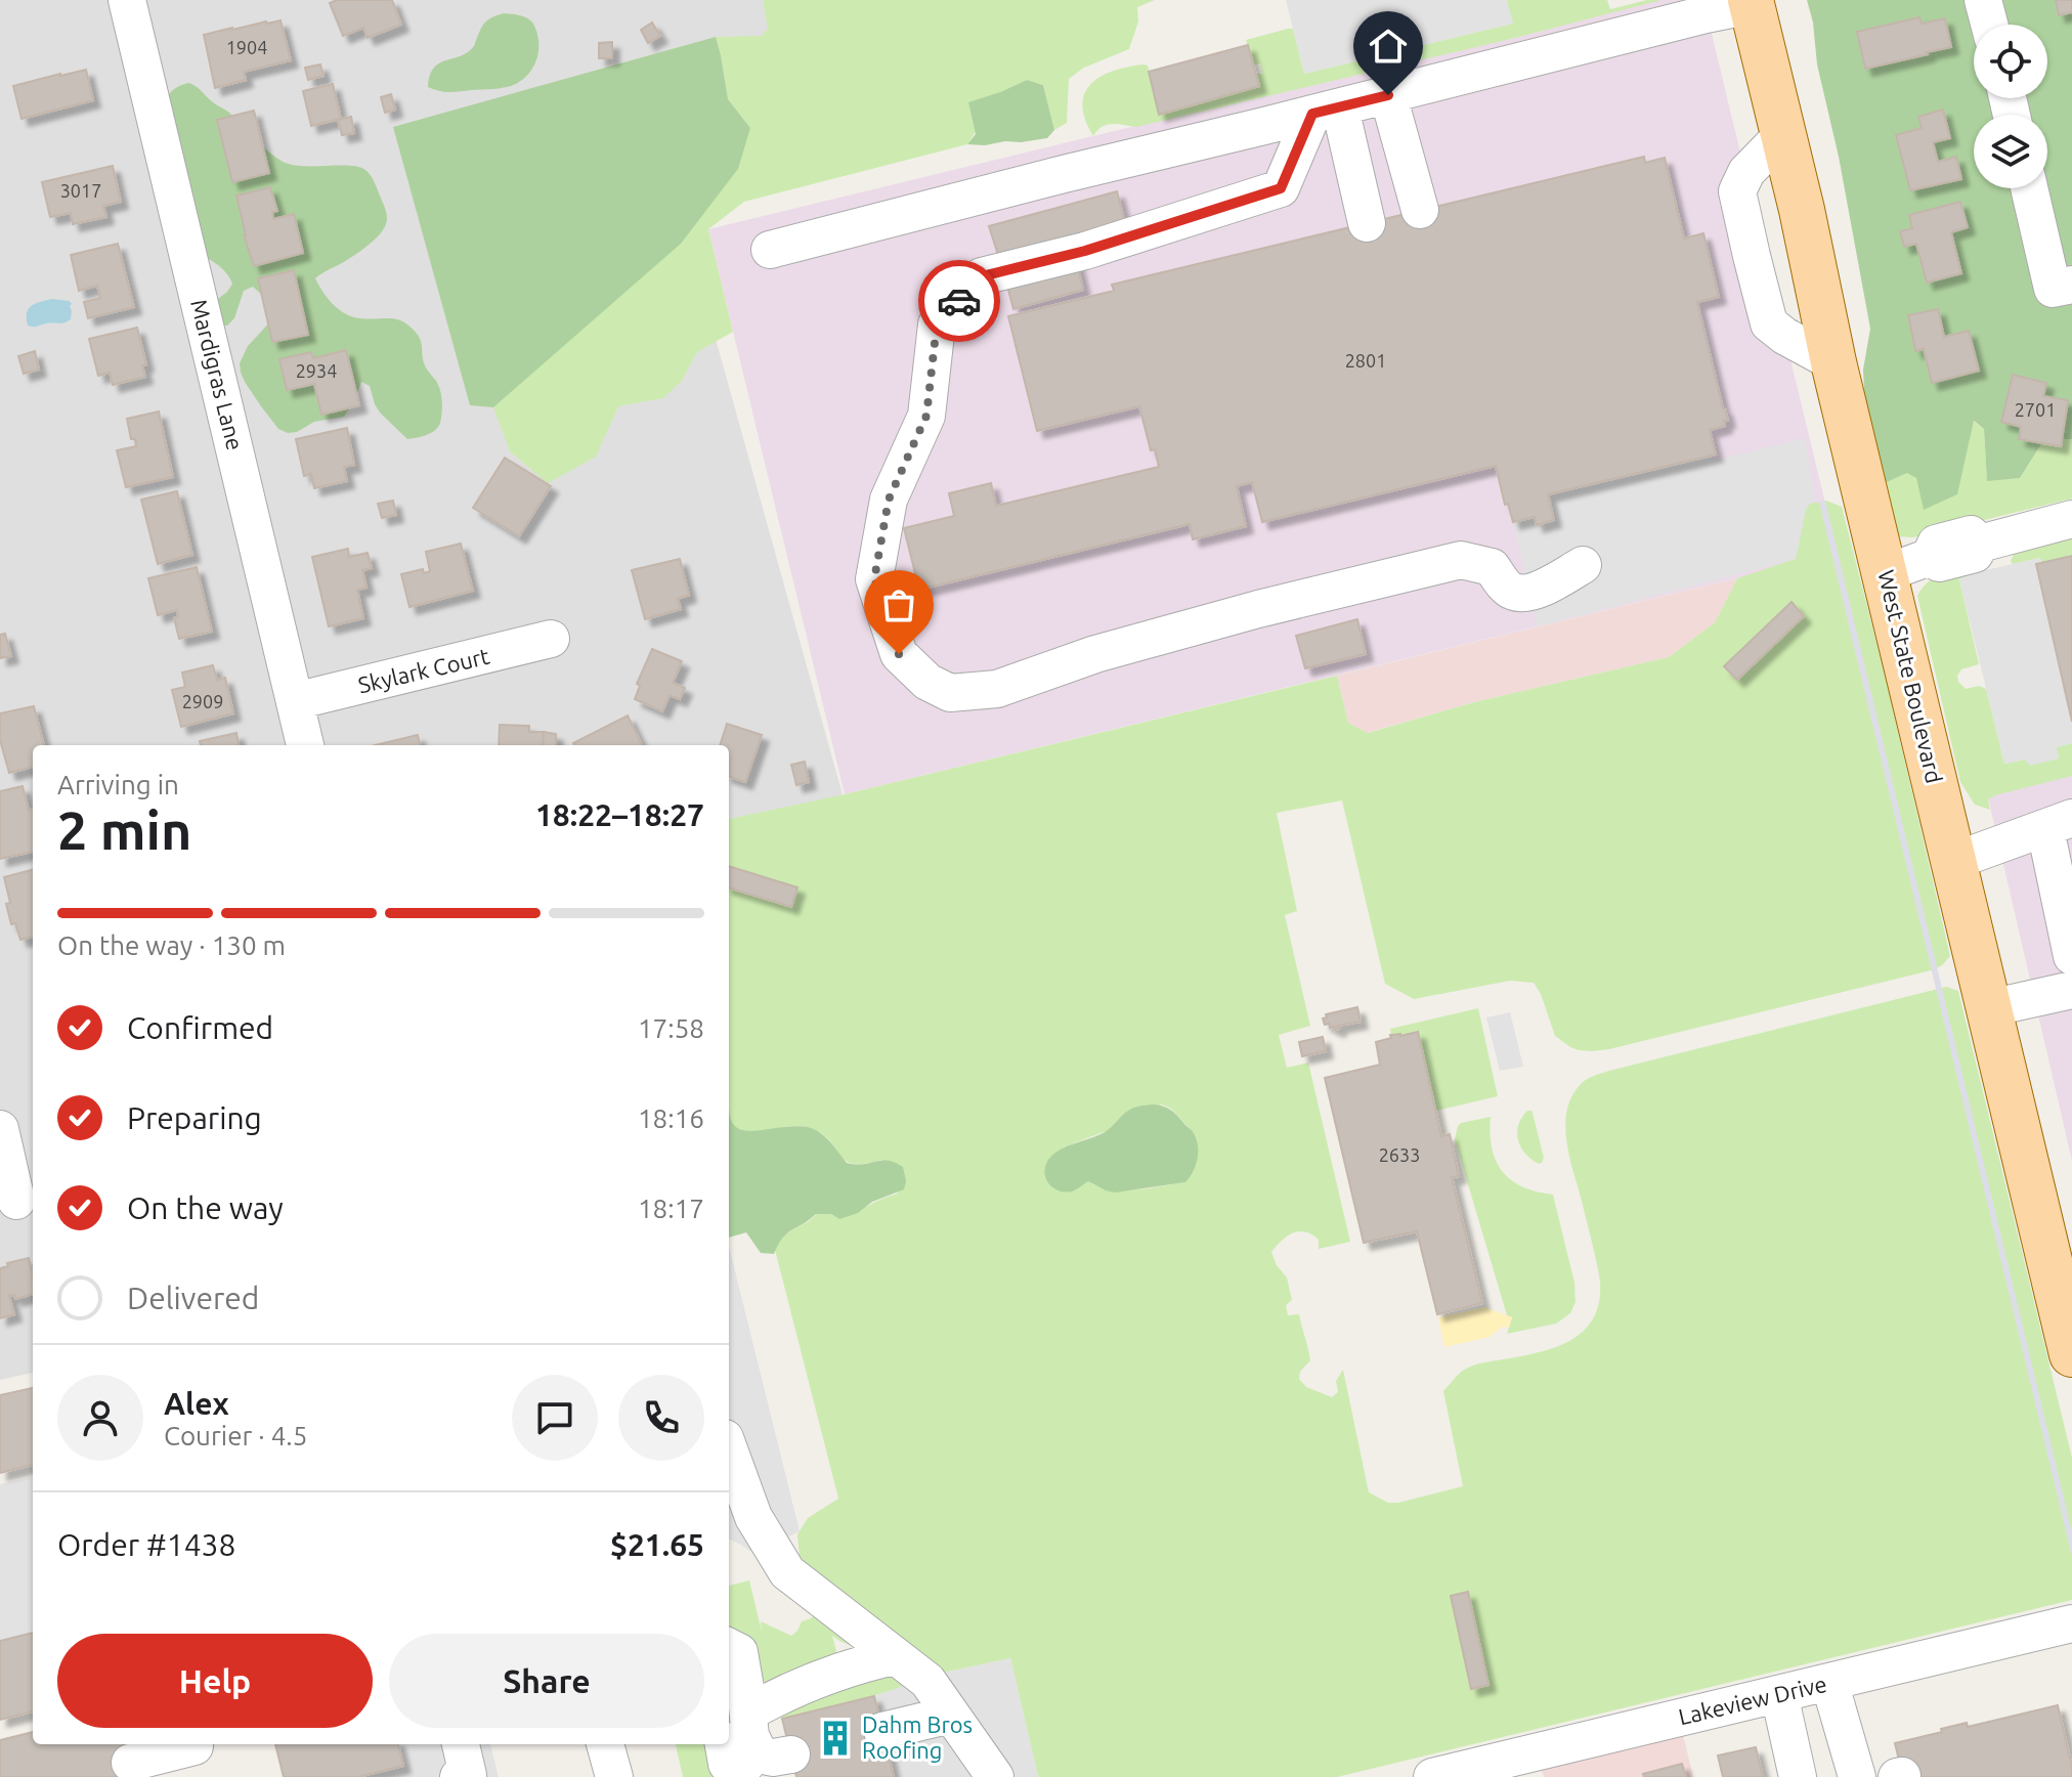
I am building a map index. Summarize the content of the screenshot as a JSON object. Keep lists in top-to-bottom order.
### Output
{
  "streets": {
    "main road": ["West State Boulevard"],
    "street": ["Mardigras Lane", "Skylark Court", "Lakeview Drive"]
  },
  "crossings": [
    ["Mardigras Lane", "Skylark Court"]
  ],
  "places": {
    "building": ["Dahm Bros Roofing"]
  },
  "house_numbers": [
    "1904",
    "3017",
    "2801",
    "2934",
    "2701",
    "2909",
    "2633"
  ],
  "page": {
    "heading": ["2 min", "Arriving in", "18:22–18:27"],
    "panel": [
      "Alex",
      "Courier · 4.5",
      "Order #1438",
      "$21.65"
    ],
    "bar": "On the way · 130 m",
    "list": [
      ["Confirmed", "17:58"],
      ["Preparing", "18:16"],
      ["On the way", "18:17"],
      "Delivered"
    ],
    "buttons": ["Help", "Share"]
  }
}
